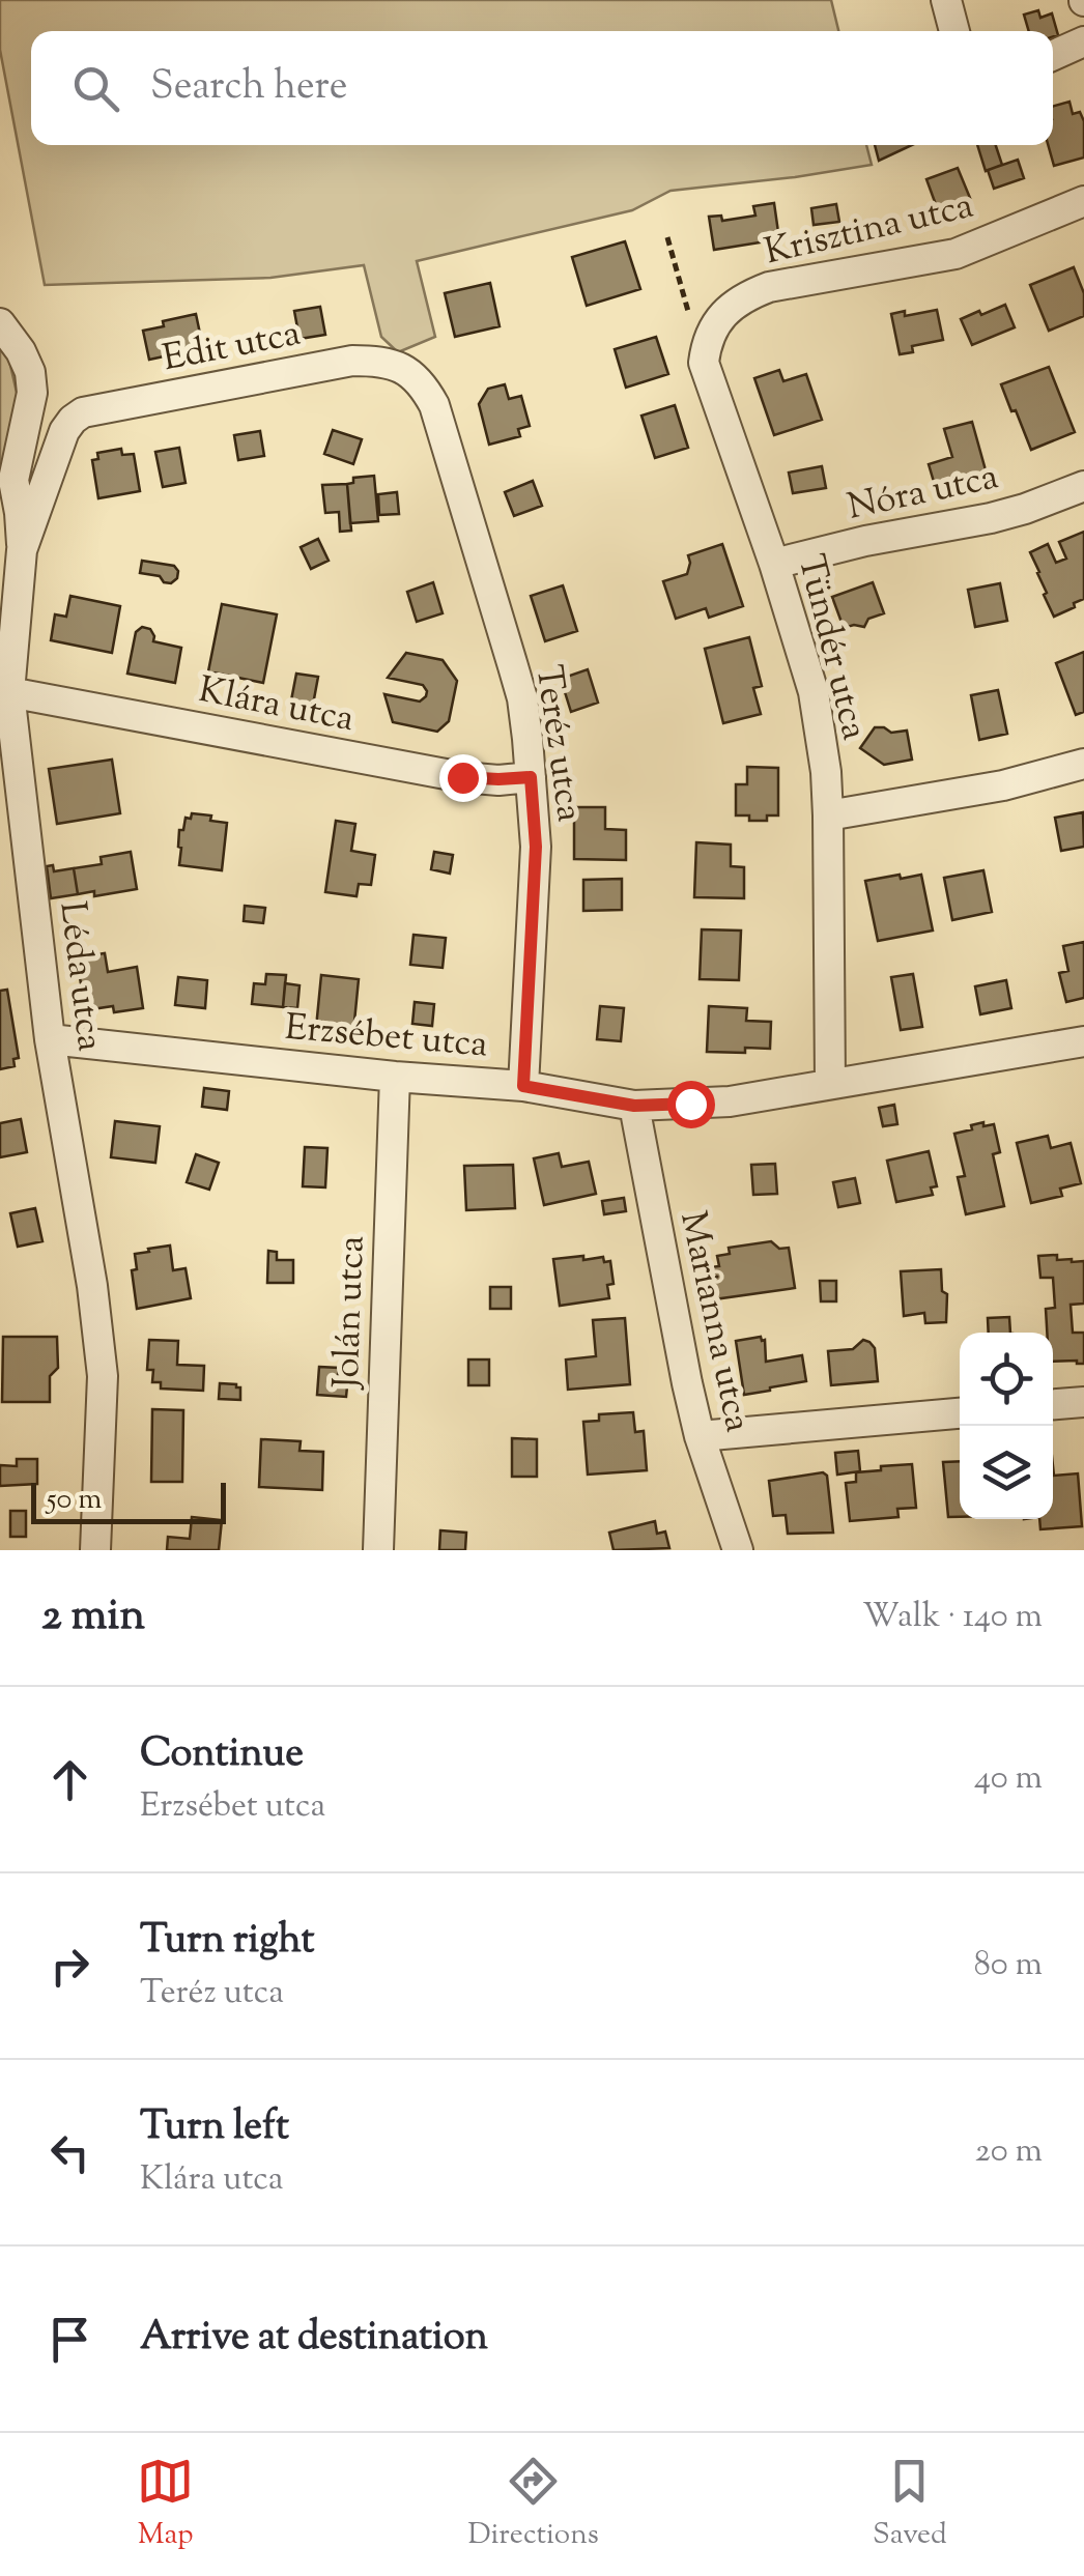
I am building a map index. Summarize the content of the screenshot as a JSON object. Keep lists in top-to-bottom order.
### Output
{
  "streets": {
    "street": [
      "Krisztina utca",
      "Edit utca",
      "Nóra utca",
      "Tündér utca",
      "Klára utca",
      "Teréz utca",
      "Léda utca",
      "Erzsébet utca",
      "Jolán utca",
      "Marianna utca"
    ]
  },
  "crossings": [
    ["Krisztina utca", "Tündér utca"],
    ["Edit utca", "Teréz utca"],
    ["Edit utca", "Léda utca"],
    ["Nóra utca", "Tündér utca"],
    ["Tündér utca", "Erzsébet utca"],
    ["Klára utca", "Teréz utca"],
    ["Klára utca", "Léda utca"],
    ["Teréz utca", "Erzsébet utca"],
    ["Léda utca", "Erzsébet utca"],
    ["Erzsébet utca", "Jolán utca"],
    ["Erzsébet utca", "Marianna utca"]
  ],
  "scale_bar": "50 m",
  "page": {
    "search": "Search here",
    "scale": "50 m",
    "heading": ["2 min", "Walk · 140 m"],
    "list": [
      ["Continue", "Erzsébet utca", "40 m"],
      ["Turn right", "Teréz utca", "80 m"],
      ["Turn left", "Klára utca", "20 m"],
      "Arrive at destination"
    ],
    "nav": ["Map", "Directions", "Saved"]
  }
}
